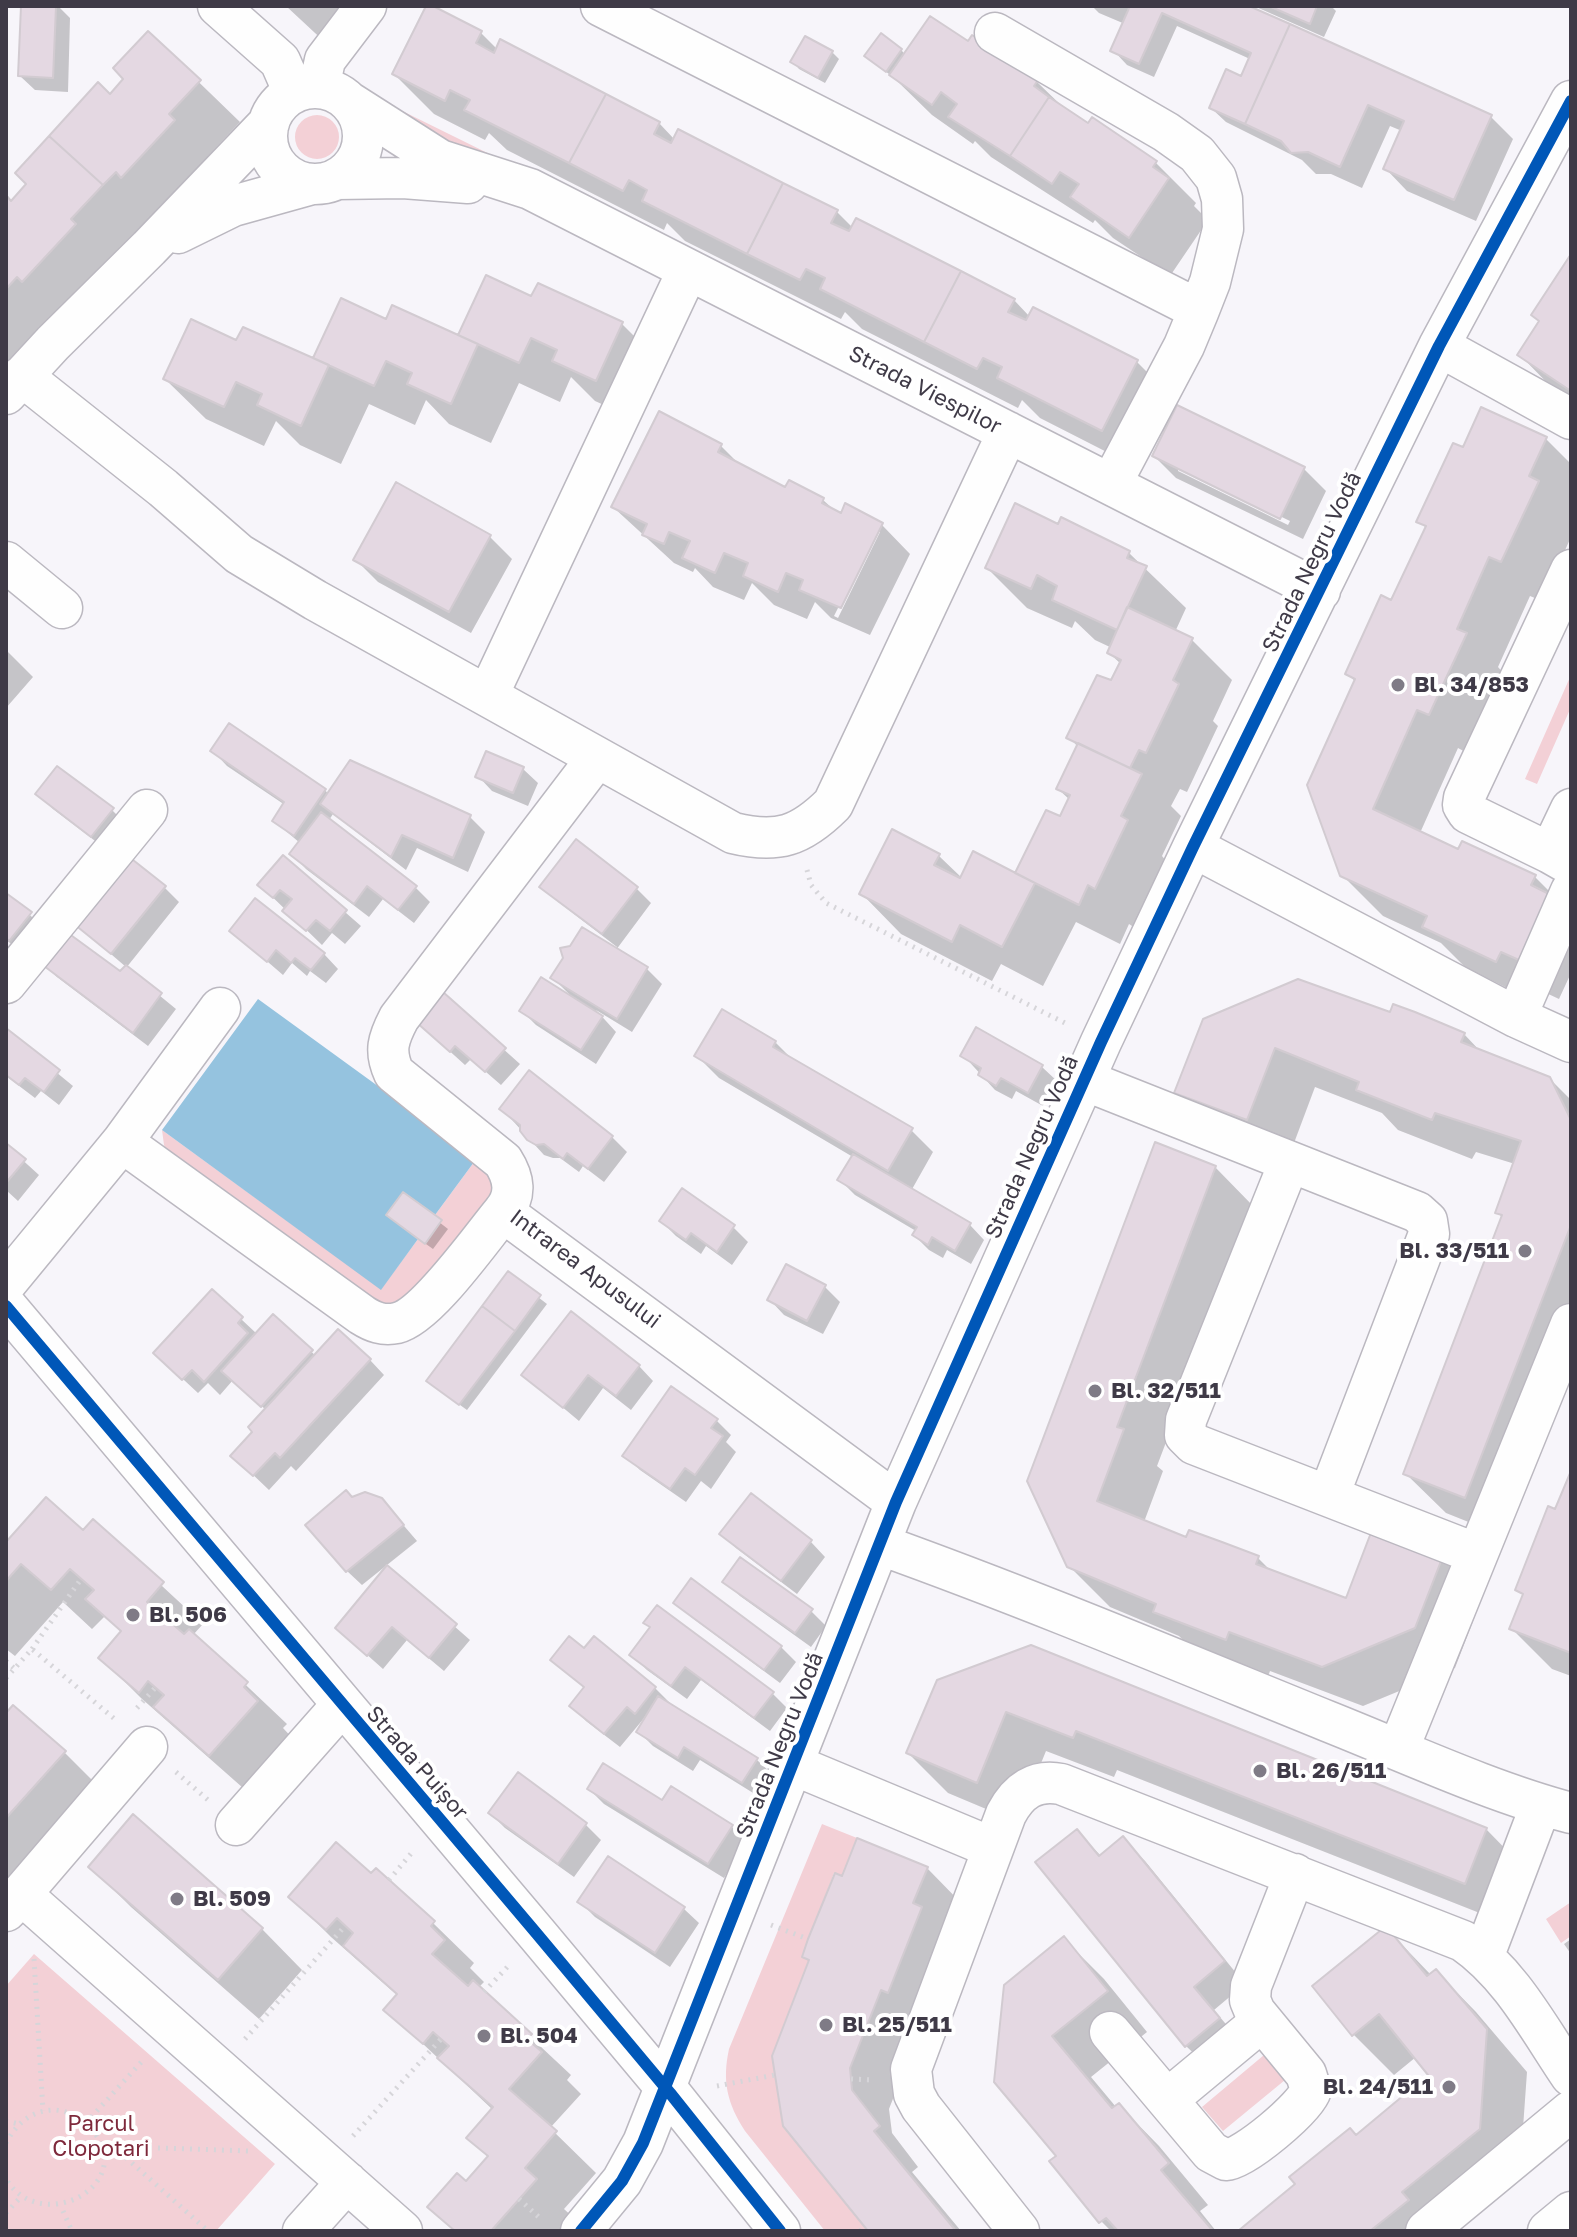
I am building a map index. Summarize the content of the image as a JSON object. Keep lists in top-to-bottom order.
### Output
{
  "streets": {
    "street": [
      "Strada Viespilor",
      "Strada Negru Vodă",
      "Intrarea Apusului",
      "Strada Puișor"
    ]
  },
  "crossings": [
    ["Strada Viespilor", "Strada Negru Vodă"],
    ["Strada Negru Vodă", "Intrarea Apusului"],
    ["Strada Negru Vodă", "Strada Puișor"]
  ],
  "parks": ["Parcul Clopotari"],
  "places": [
    "Bl. 34/853",
    "Bl. 33/511",
    "Bl. 32/511",
    "Bl. 506",
    "Bl. 26/511",
    "Bl. 509",
    "Bl. 25/511",
    "Bl. 504",
    "Bl. 24/511"
  ]
}
